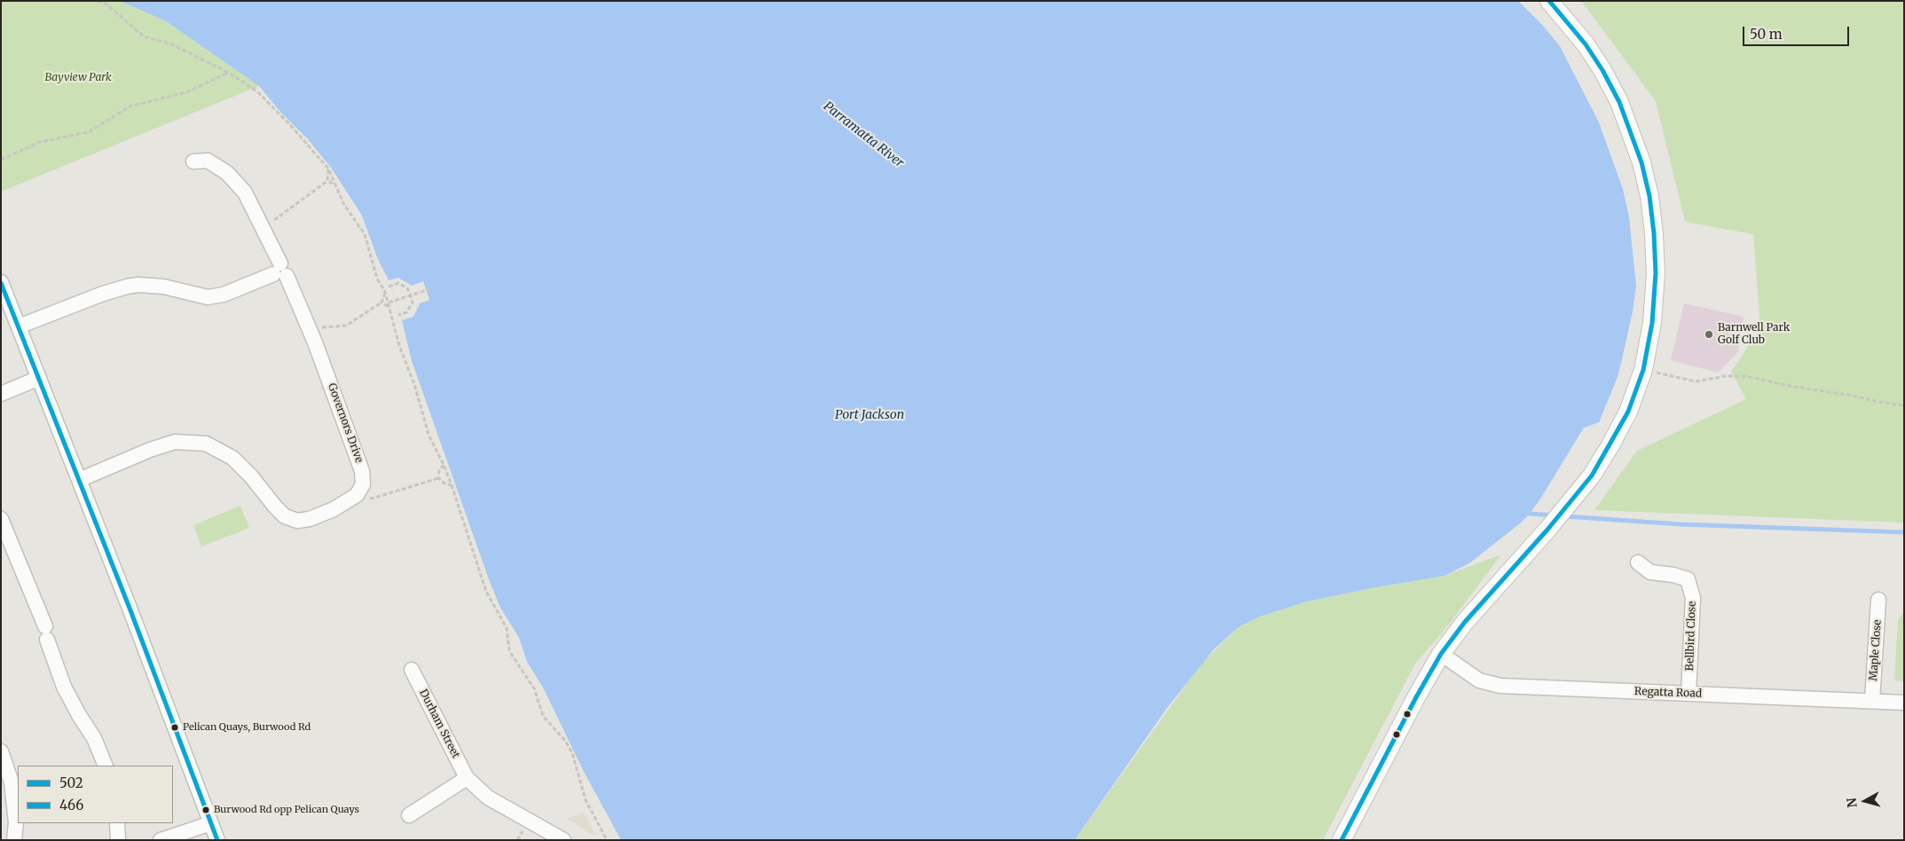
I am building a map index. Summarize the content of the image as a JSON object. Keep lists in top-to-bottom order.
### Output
{
  "streets": {
    "street": [
      "Governors Drive",
      "Bellbird Close",
      "Maple Close",
      "Regatta Road",
      "Durham Street"
    ]
  },
  "crossings": [
    ["Bellbird Close", "Regatta Road"],
    ["Maple Close", "Regatta Road"]
  ],
  "water": ["Parramatta River", "Port Jackson"],
  "parks": ["Bayview Park"],
  "places": ["Barnwell Park Golf Club", "Pelican Quays, Burwood Rd", "Burwood Rd opp Pelican Quays"],
  "lines": ["transit line 502", "transit line 466"],
  "legend": ["502", "466"],
  "scale_bar": "50 m",
  "north": "left"
}
